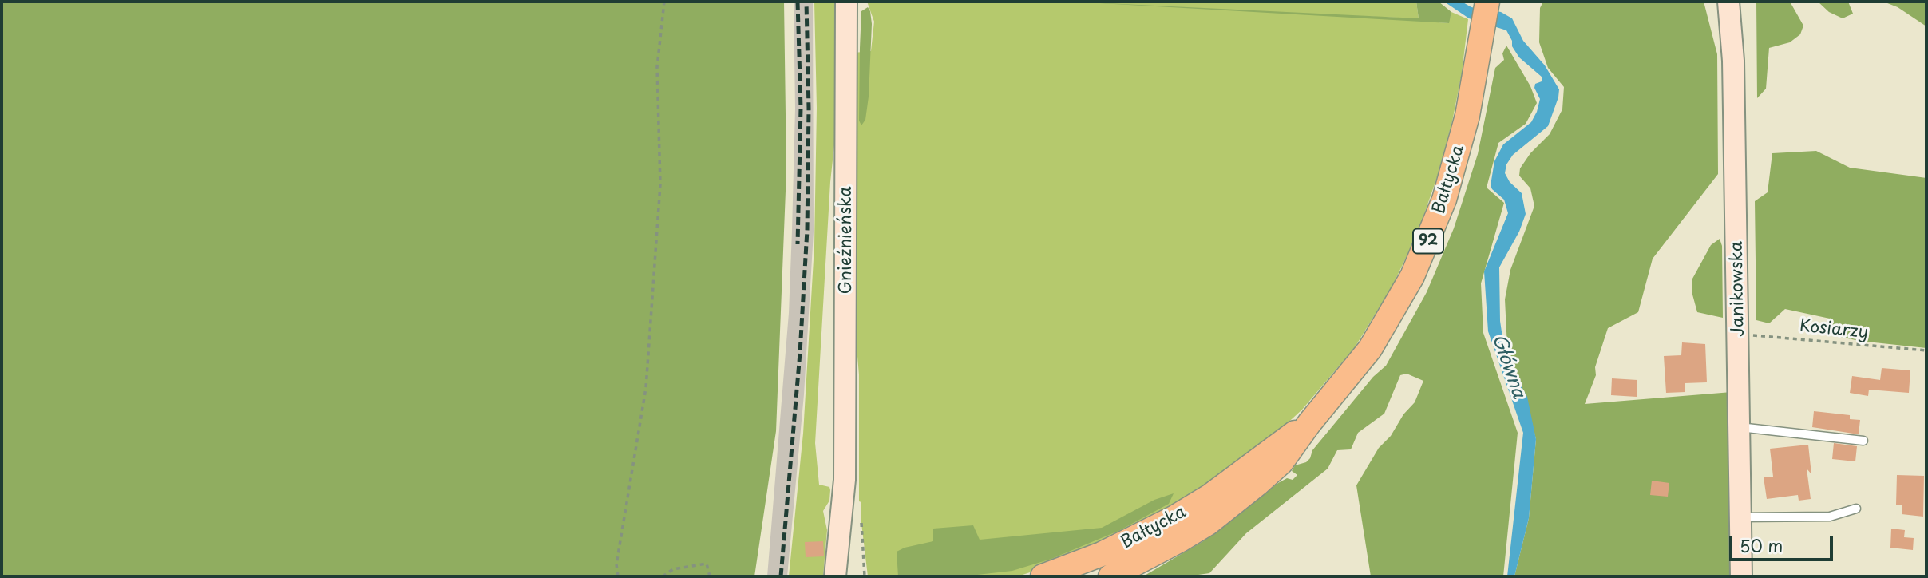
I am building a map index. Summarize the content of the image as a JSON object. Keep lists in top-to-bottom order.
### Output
{
  "streets": {
    "main road": ["Bałtycka", "92"],
    "street": ["Gnieźnieńska", "Janikowska"],
    "path": ["Kosiarzy"]
  },
  "crossings": [
    ["Janikowska", "Kosiarzy"]
  ],
  "water": ["Główna"],
  "scale_bar": "50 m"
}
